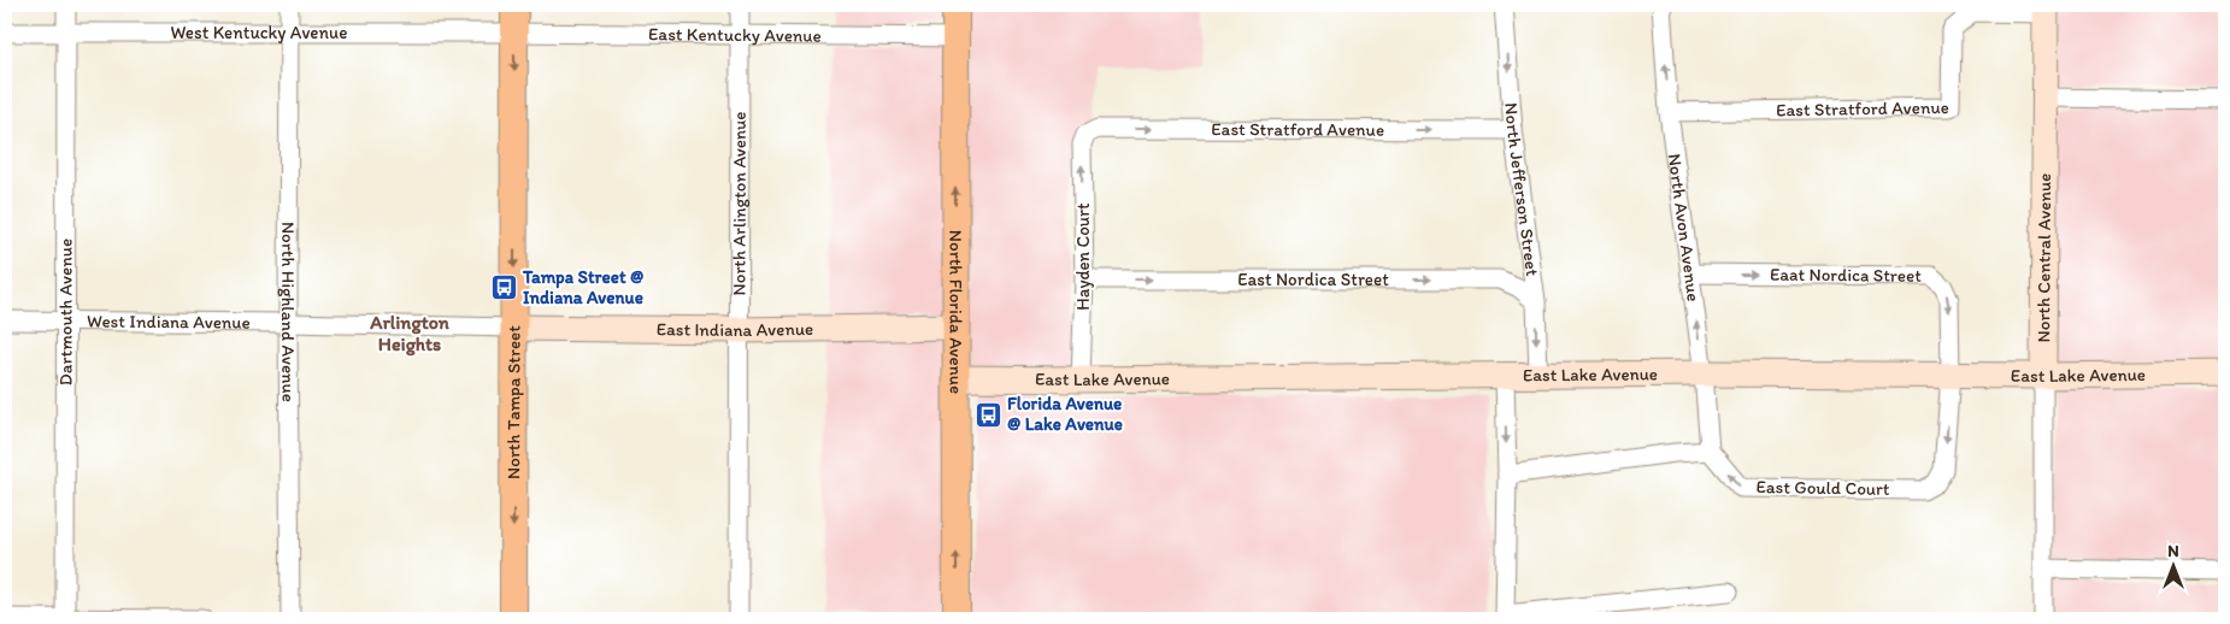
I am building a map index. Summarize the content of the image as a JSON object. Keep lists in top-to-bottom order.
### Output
{
  "streets": {
    "main road": ["North Florida Avenue", "North Tampa Street"],
    "street": [
      "West Kentucky Avenue",
      "East Kentucky Avenue",
      "East Stratford Avenue",
      "North Jefferson Street",
      "North Arlington Avenue",
      "North Avon Avenue",
      "Hayden Court",
      "North Central Avenue",
      "Eaat Nordica Street",
      "East Nordica Street",
      "Dartmouth Avenue",
      "North Highland Avenue",
      "West Indiana Avenue",
      "East Indiana Avenue",
      "East Lake Avenue",
      "East Gould Court"
    ]
  },
  "crossings": [
    ["West Kentucky Avenue", "East Kentucky Avenue"],
    ["West Kentucky Avenue", "Dartmouth Avenue"],
    ["West Kentucky Avenue", "North Highland Avenue"],
    ["West Kentucky Avenue", "North Tampa Street"],
    ["East Kentucky Avenue", "North Arlington Avenue"],
    ["East Kentucky Avenue", "North Florida Avenue"],
    ["East Kentucky Avenue", "North Tampa Street"],
    ["East Stratford Avenue", "North Jefferson Street"],
    ["East Stratford Avenue", "North Avon Avenue"],
    ["East Stratford Avenue", "Hayden Court"],
    ["East Stratford Avenue", "North Central Avenue"],
    ["North Jefferson Street", "East Nordica Street"],
    ["North Jefferson Street", "East Lake Avenue"],
    ["North Arlington Avenue", "East Indiana Avenue"],
    ["North Avon Avenue", "Eaat Nordica Street"],
    ["North Avon Avenue", "East Lake Avenue"],
    ["North Avon Avenue", "East Gould Court"],
    ["Hayden Court", "East Nordica Street"],
    ["Hayden Court", "East Lake Avenue"],
    ["North Central Avenue", "East Lake Avenue"],
    ["Eaat Nordica Street", "East Lake Avenue"],
    ["Eaat Nordica Street", "East Gould Court"],
    ["Dartmouth Avenue", "West Indiana Avenue"],
    ["North Highland Avenue", "West Indiana Avenue"],
    ["North Florida Avenue", "East Indiana Avenue"],
    ["North Florida Avenue", "East Lake Avenue"],
    ["West Indiana Avenue", "East Indiana Avenue"],
    ["West Indiana Avenue", "North Tampa Street"],
    ["East Indiana Avenue", "North Tampa Street"],
    ["East Lake Avenue", "East Gould Court"]
  ],
  "one_way": [
    "East Stratford Avenue",
    "North Jefferson Street",
    "North Avon Avenue",
    "Hayden Court",
    "Eaat Nordica Street",
    "East Nordica Street",
    "North Florida Avenue",
    "North Tampa Street"
  ],
  "districts": ["Arlington Heights"],
  "places": {
    "bus stop": ["Tampa Street @ Indiana Avenue", "Florida Avenue @ Lake Avenue"]
  },
  "north": "top"
}
